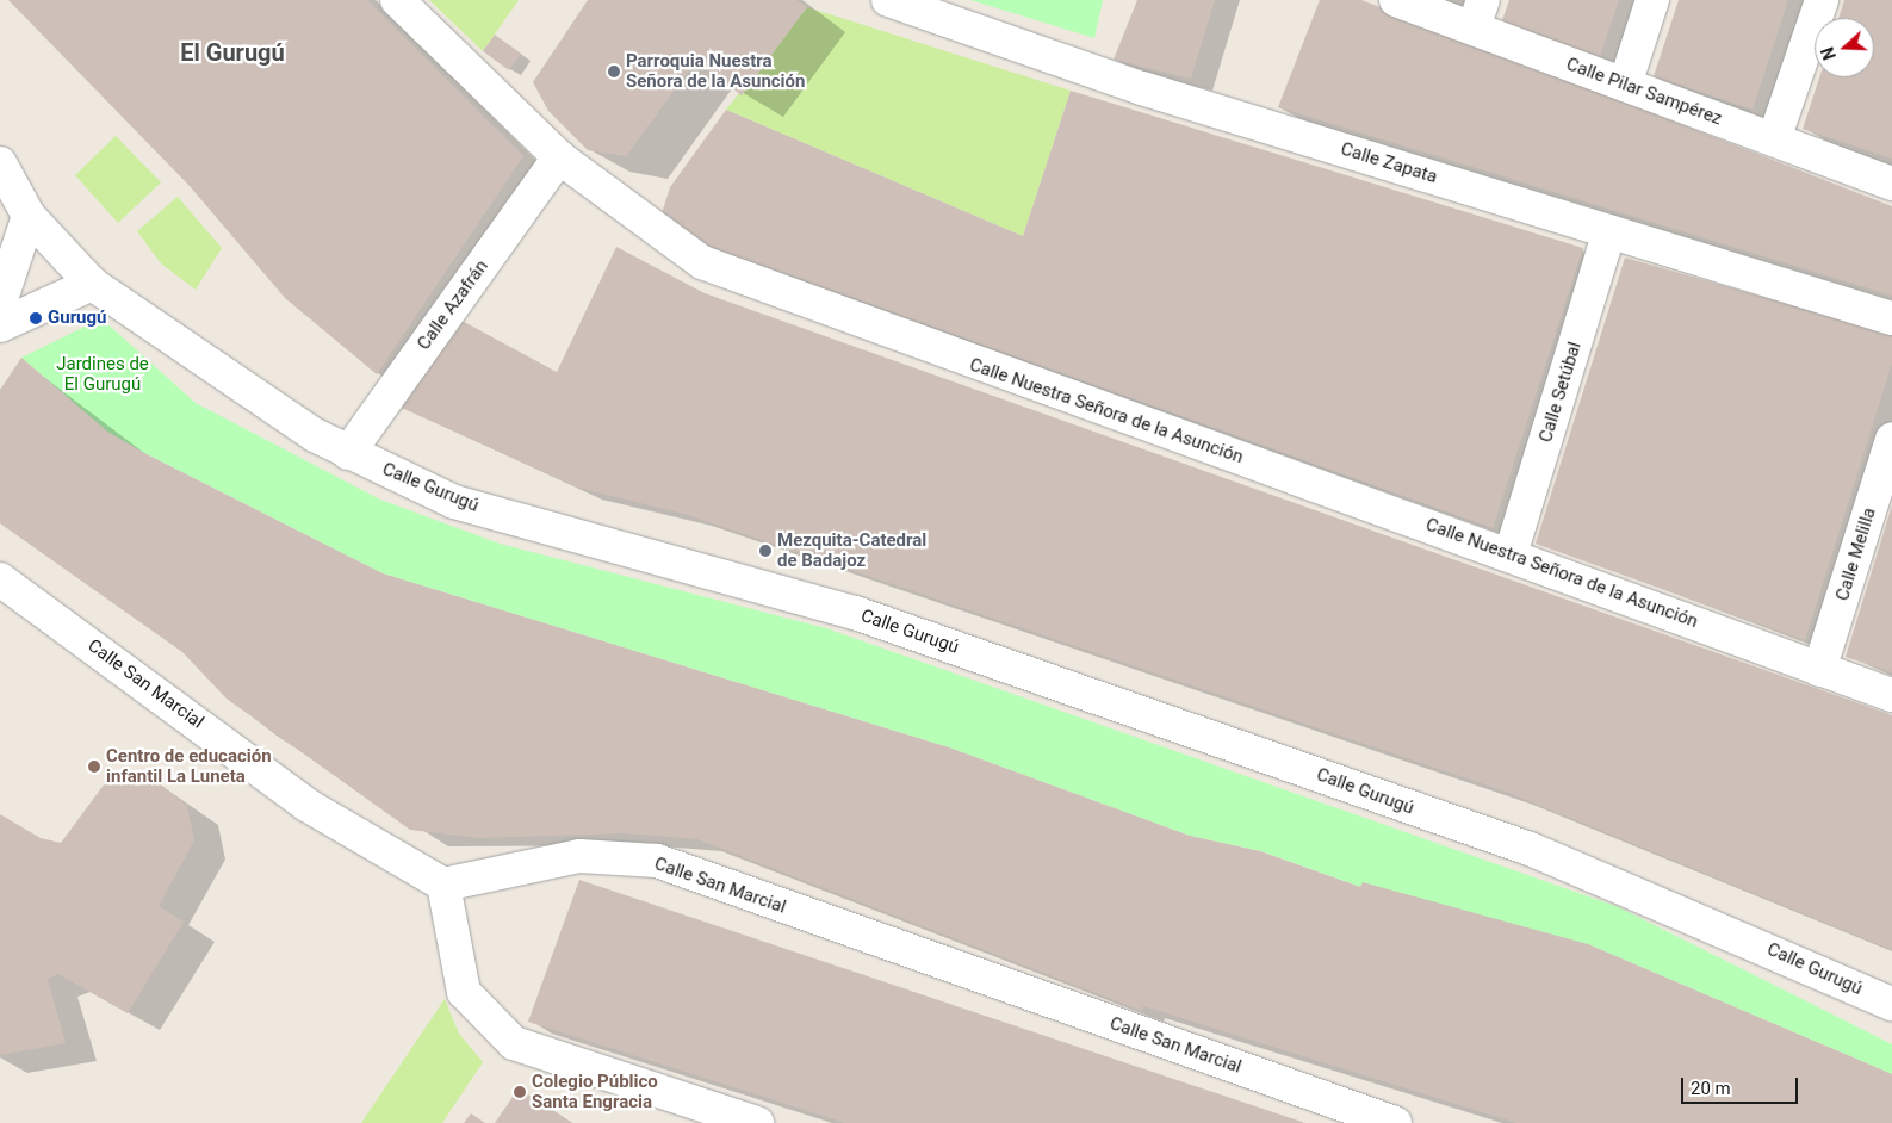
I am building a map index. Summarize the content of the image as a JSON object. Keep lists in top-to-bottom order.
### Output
{
  "streets": {
    "street": [
      "Calle Pilar Sampérez",
      "Calle Zapata",
      "Calle Azafrán",
      "Calle Setúbal",
      "Calle Nuestra Señora de la Asunción",
      "Calle Gurugú",
      "Calle Melilla",
      "Calle San Marcial"
    ]
  },
  "crossings": [
    ["Calle Zapata", "Calle Setúbal"],
    ["Calle Azafrán", "Calle Nuestra Señora de la Asunción"],
    ["Calle Azafrán", "Calle Gurugú"],
    ["Calle Setúbal", "Calle Nuestra Señora de la Asunción"],
    ["Calle Nuestra Señora de la Asunción", "Calle Melilla"]
  ],
  "districts": ["El Gurugú"],
  "parks": ["Jardines de El Gurugú"],
  "places": [
    "Parroquia Nuestra Señora de la Asunción",
    "Gurugú",
    "Mezquita-Catedral de Badajoz",
    "Centro de educación infantil La Luneta",
    "Colegio Público Santa Engracia"
  ],
  "scale_bar": "20 m",
  "north": "left"
}
